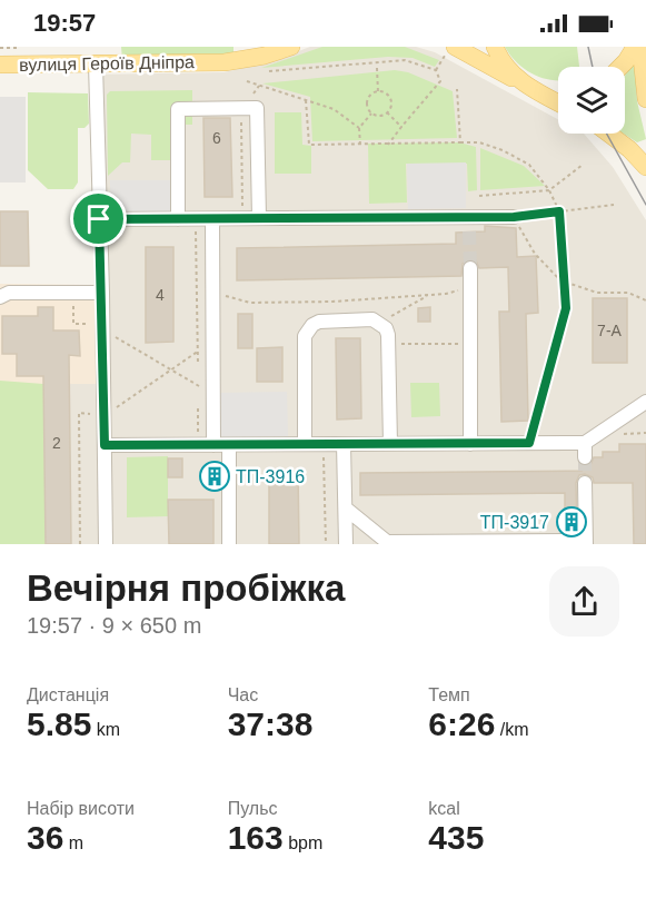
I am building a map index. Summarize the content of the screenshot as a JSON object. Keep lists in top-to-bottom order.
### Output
{
  "streets": {
    "main road": ["вулиця Героїв Дніпра"]
  },
  "places": {
    "building": ["ТП-3916", "ТП-3917"]
  },
  "house_numbers": [
    "6",
    "4",
    "7-А",
    "2"
  ],
  "page": {
    "status": "19:57",
    "heading": ["Вечірня пробіжка", "19:57 · 9 × 650 m"],
    "stats": [
      ["Дистанція", "5.85 km"],
      ["Час", "37:38"],
      ["Темп", "6:26 /km"],
      ["Набір висоти", "36 m"],
      ["Пульс", "163 bpm"],
      ["kcal", "435"]
    ]
  }
}
